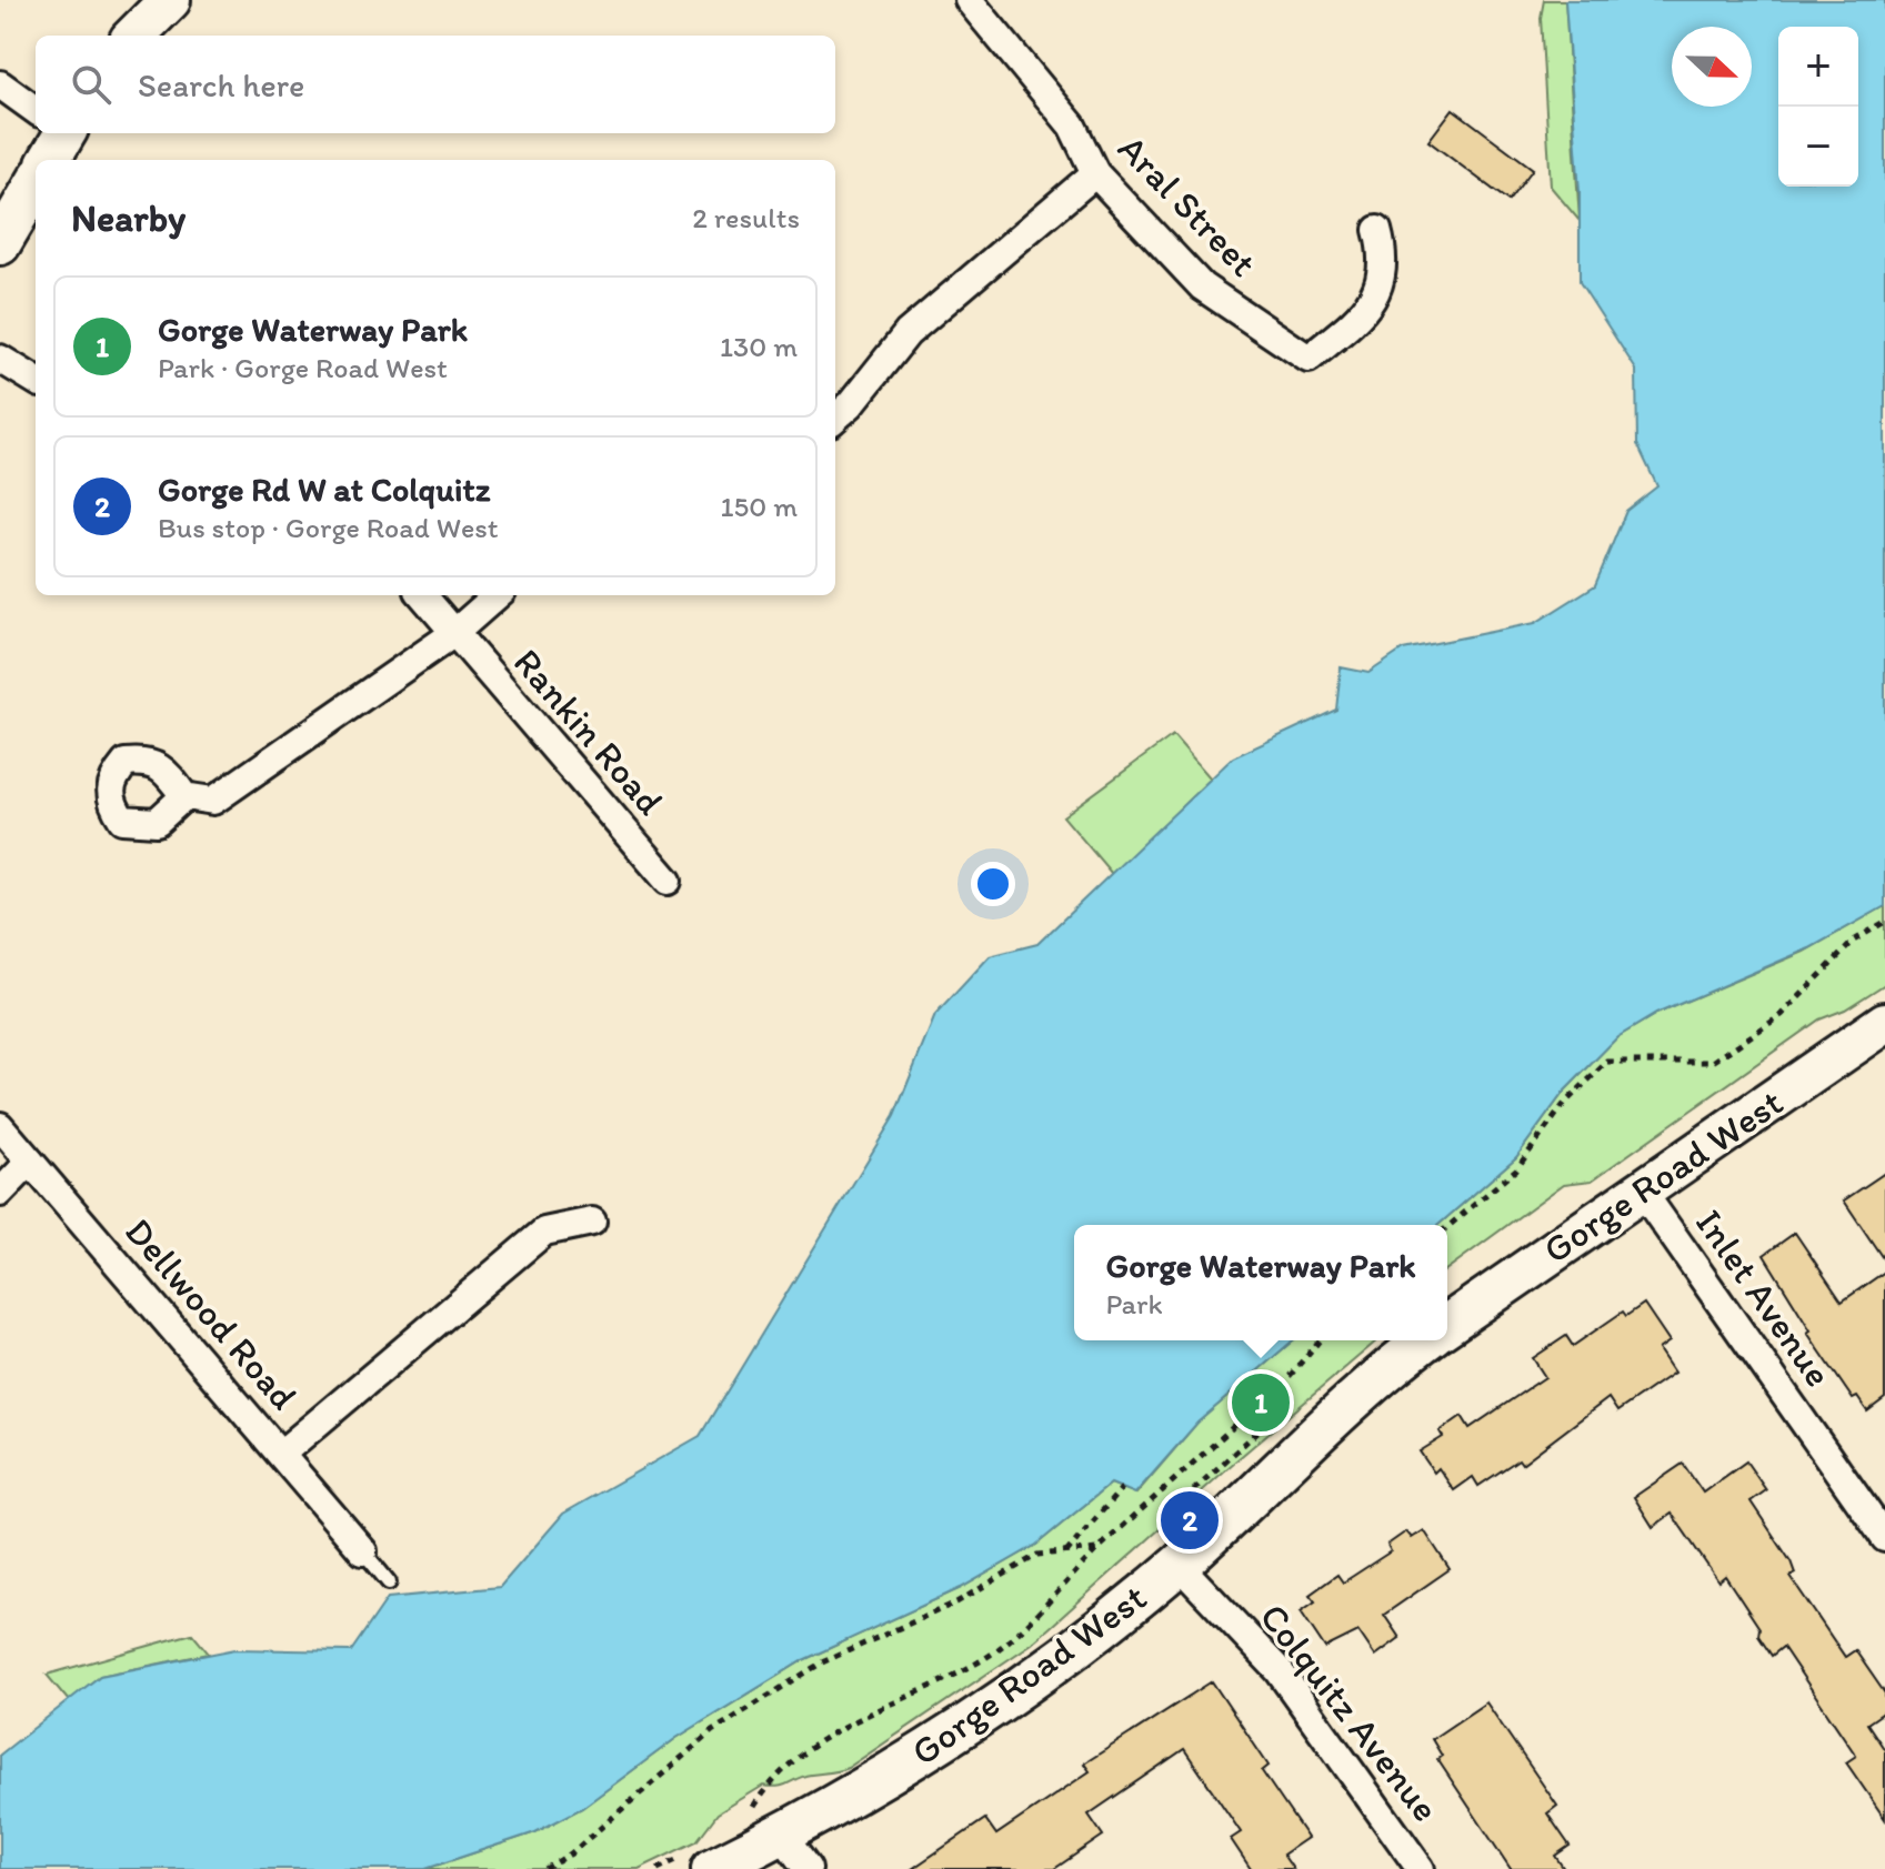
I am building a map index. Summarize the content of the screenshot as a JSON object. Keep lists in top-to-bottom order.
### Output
{
  "streets": {
    "main road": ["Gorge Road West"],
    "street": [
      "Aral Street",
      "Rankin Road",
      "Inlet Avenue",
      "Dellwood Road",
      "Colquitz Avenue"
    ]
  },
  "crossings": [
    ["Gorge Road West", "Inlet Avenue"],
    ["Gorge Road West", "Colquitz Avenue"]
  ],
  "north": "right",
  "page": {
    "map_buttons": ["+", "−"],
    "search": "Search here",
    "heading": ["Nearby", "2 results"],
    "list": [
      {
        "mark": "1",
        "name": "Gorge Waterway Park",
        "note": "Park · Gorge Road West",
        "value": "130 m"
      },
      {
        "mark": "2",
        "name": "Gorge Rd W at Colquitz",
        "note": "Bus stop · Gorge Road West",
        "value": "150 m"
      }
    ],
    "popup": ["Gorge Waterway Park", "Park"],
    "pins": ["1", "2"]
  }
}
